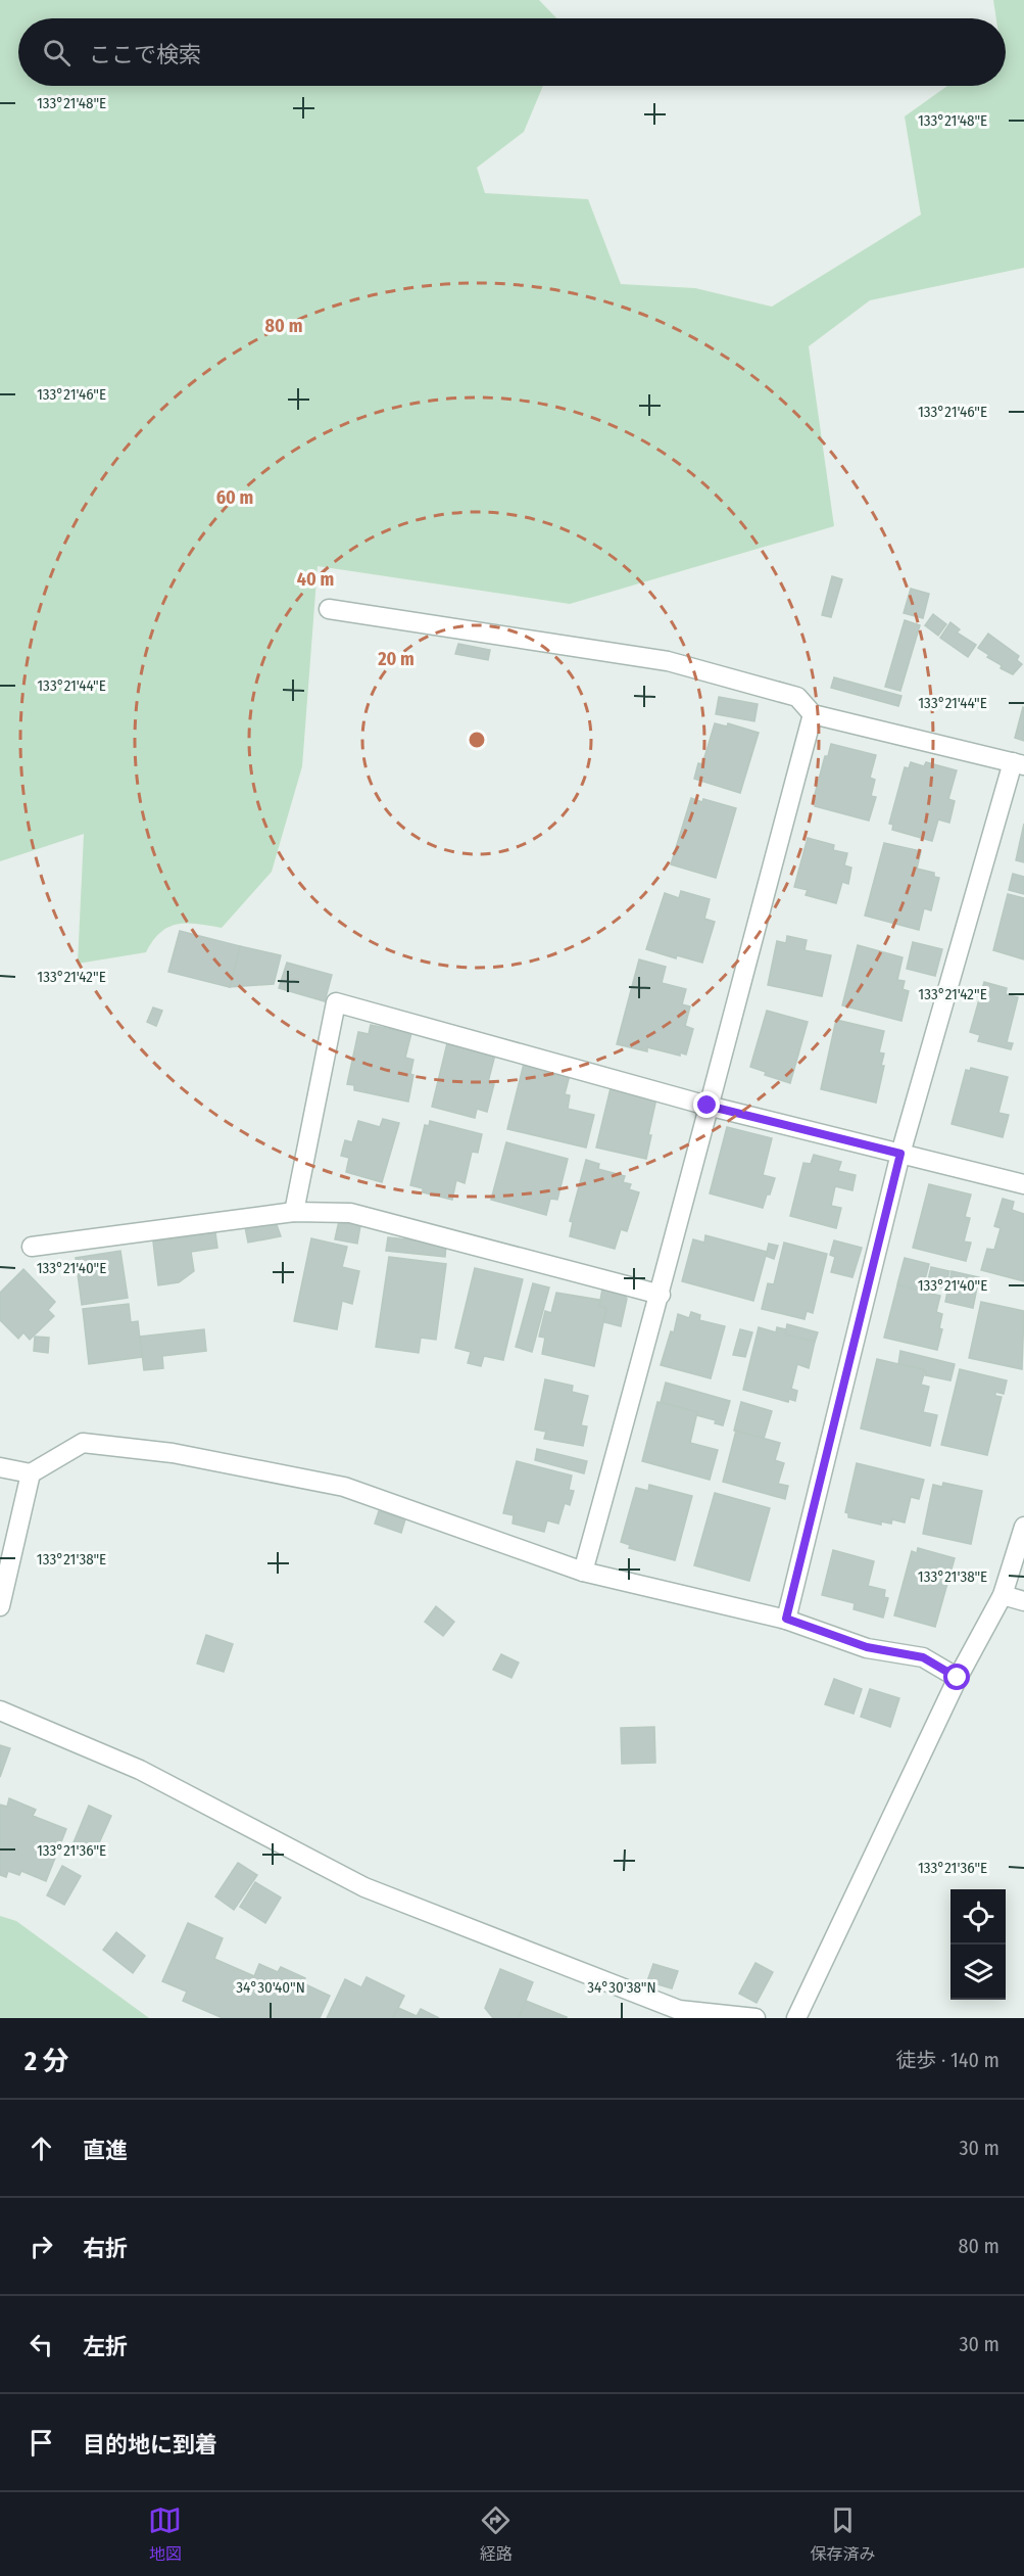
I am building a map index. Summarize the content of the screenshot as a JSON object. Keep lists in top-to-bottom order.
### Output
{
  "page": {
    "search": "ここで検索",
    "heading": ["2 分", "徒歩 · 140 m"],
    "list": [
      ["直進", "30 m"],
      ["右折", "80 m"],
      ["左折", "30 m"],
      "目的地に到着"
    ],
    "nav": ["地図", "経路", "保存済み"]
  },
  "coordinates": [
    "133°21'48\"E",
    "133°21'46\"E",
    "133°21'44\"E",
    "133°21'42\"E",
    "133°21'40\"E",
    "133°21'38\"E",
    "133°21'36\"E",
    "34°30'40\"N",
    "34°30'38\"N"
  ],
  "rings": [
    "80 m",
    "60 m",
    "40 m",
    "20 m"
  ]
}
